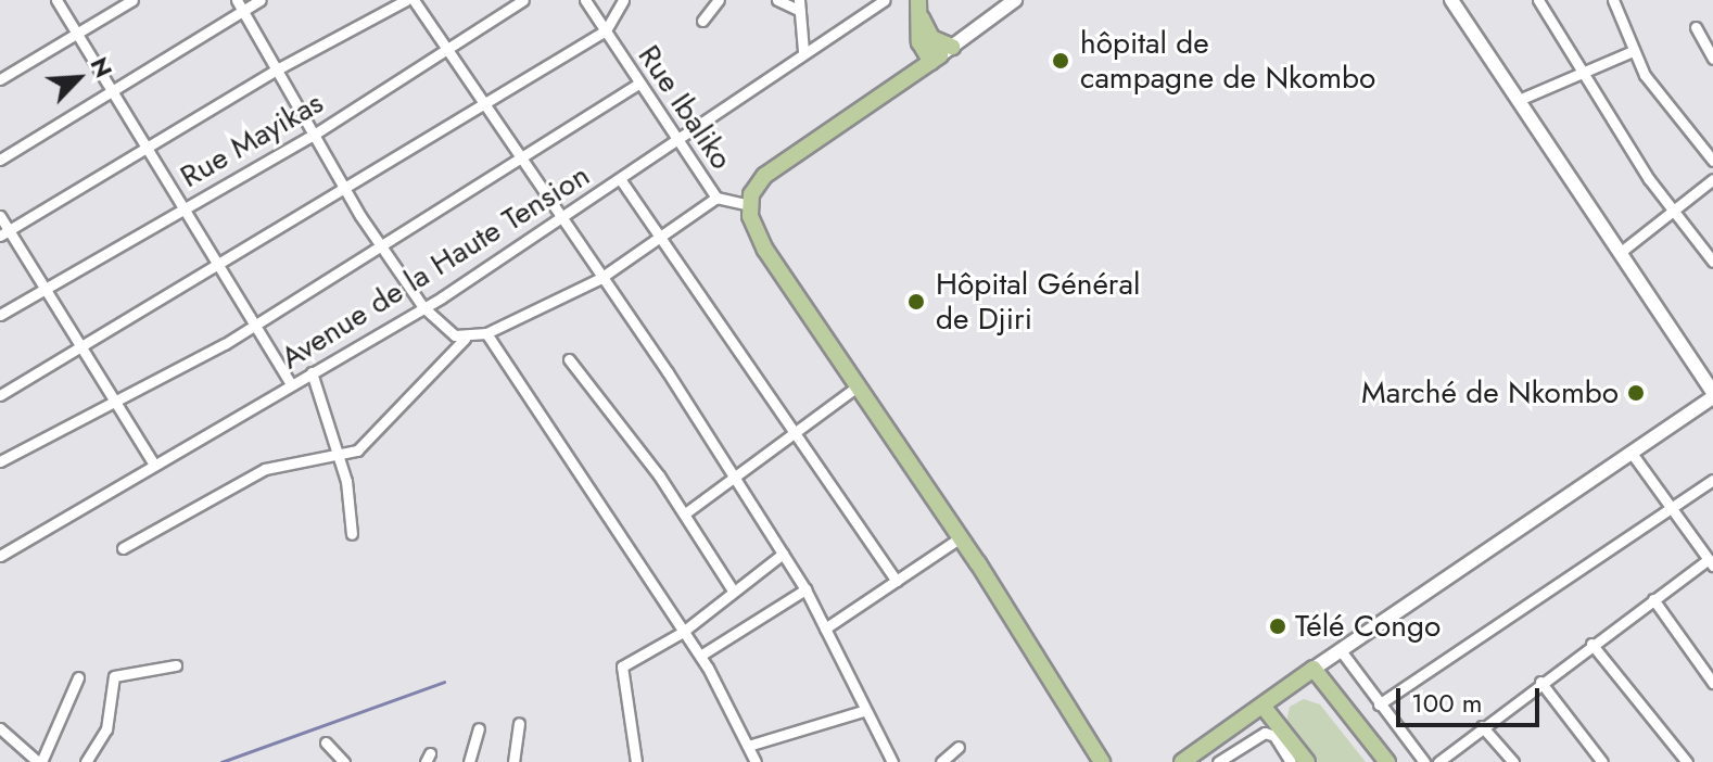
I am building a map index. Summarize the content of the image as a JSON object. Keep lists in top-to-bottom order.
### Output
{
  "streets": {
    "street": ["Rue Ibaliko", "Rue Mayikas", "Avenue de la Haute Tension"]
  },
  "crossings": [
    ["Rue Ibaliko", "Avenue de la Haute Tension"]
  ],
  "places": [
    "hôpital de campagne de Nkombo",
    "Hôpital Général de Djiri",
    "Marché de Nkombo",
    "Télé Congo"
  ],
  "scale_bar": "100 m",
  "north": "top right"
}
